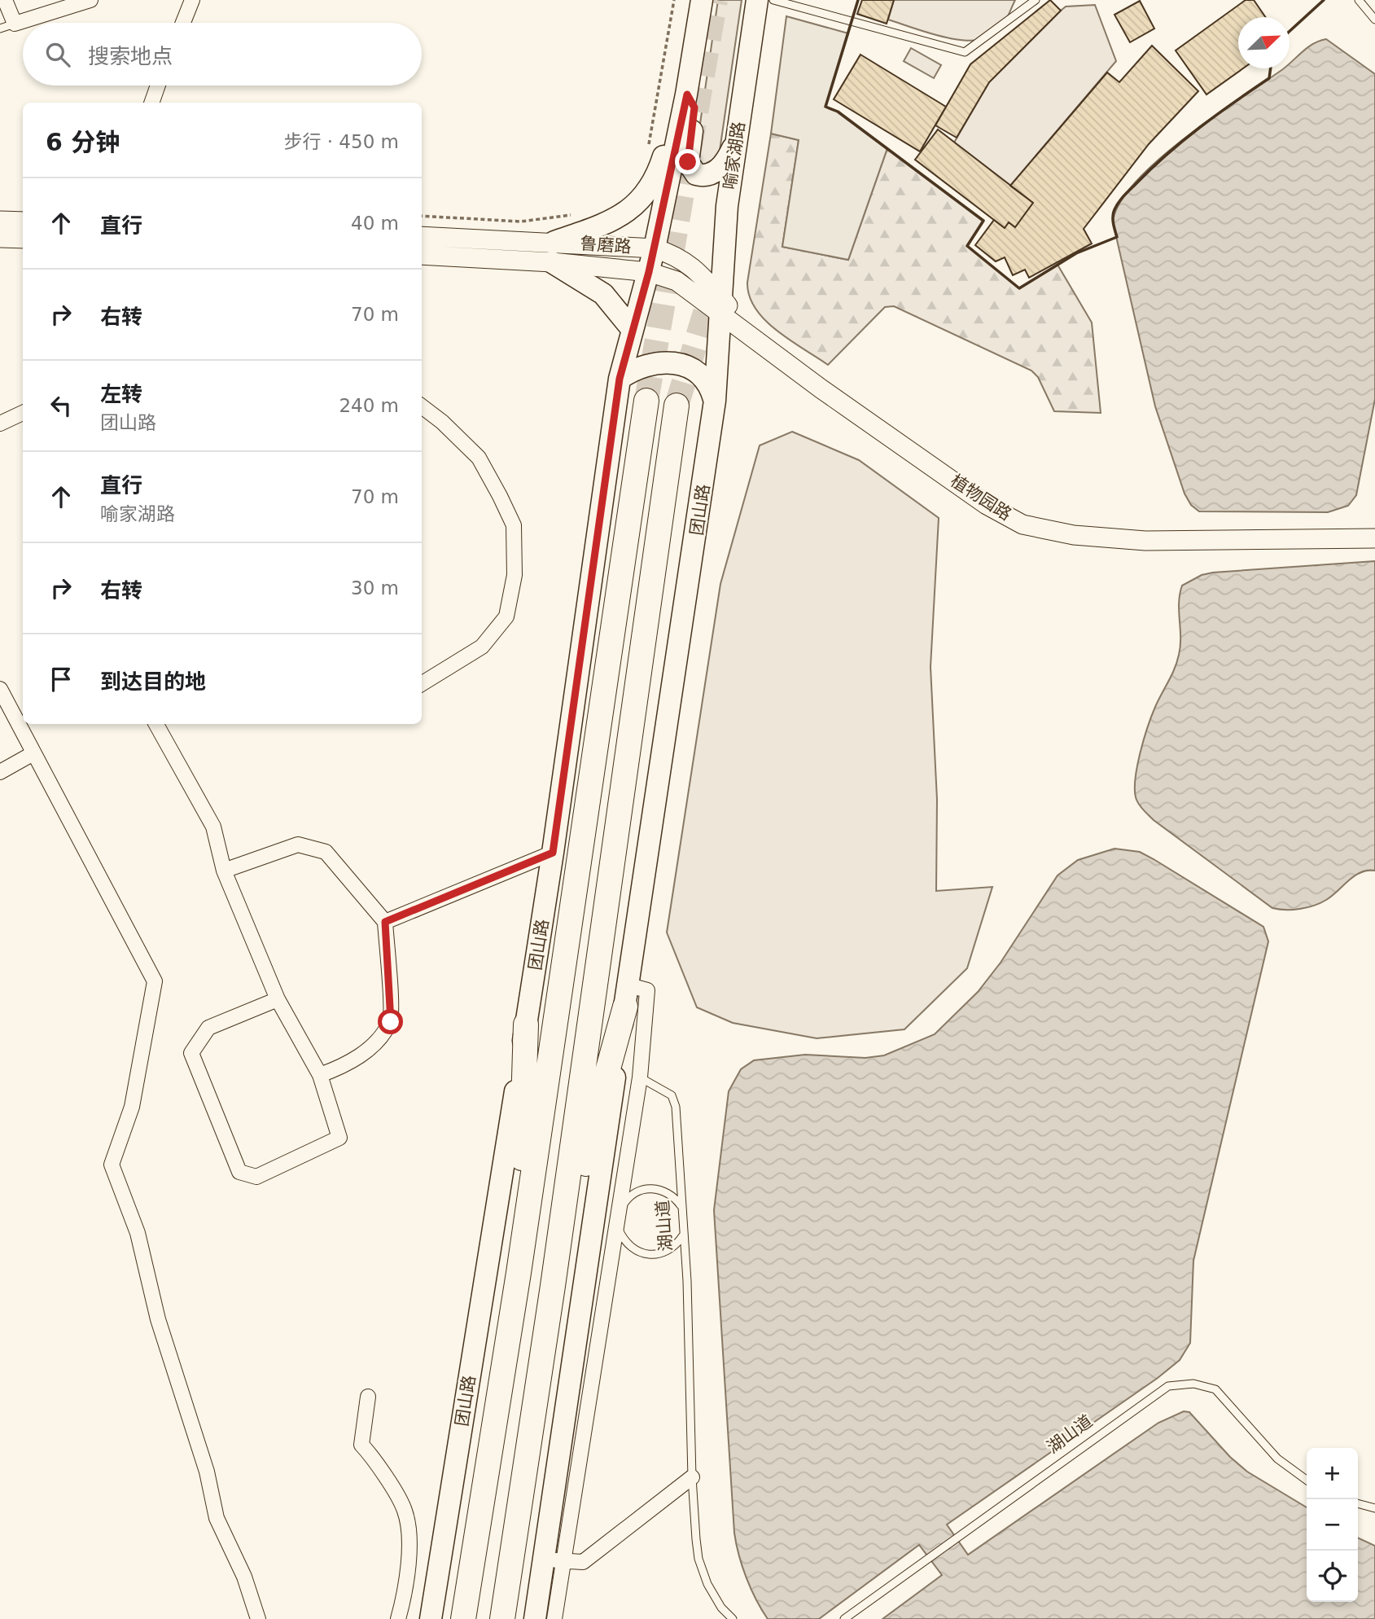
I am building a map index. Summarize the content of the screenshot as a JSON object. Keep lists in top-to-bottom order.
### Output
{
  "streets": {
    "highway": ["团山路"],
    "main road": ["喻家湖路"],
    "street": ["鲁磨路", "植物园路"],
    "lane": ["湖山道"]
  },
  "crossings": [
    ["喻家湖路", "鲁磨路"],
    ["喻家湖路", "植物园路"],
    ["喻家湖路", "团山路"],
    ["鲁磨路", "植物园路"],
    ["鲁磨路", "团山路"],
    ["植物园路", "团山路"]
  ],
  "north": "top right",
  "page": {
    "search": "搜索地点",
    "heading": ["6 分钟", "步行 · 450 m"],
    "list": [
      ["直行", "40 m"],
      ["右转", "70 m"],
      ["左转", "团山路", "240 m"],
      ["直行", "喻家湖路", "70 m"],
      ["右转", "30 m"],
      "到达目的地"
    ],
    "map_buttons": ["+", "−"]
  }
}
